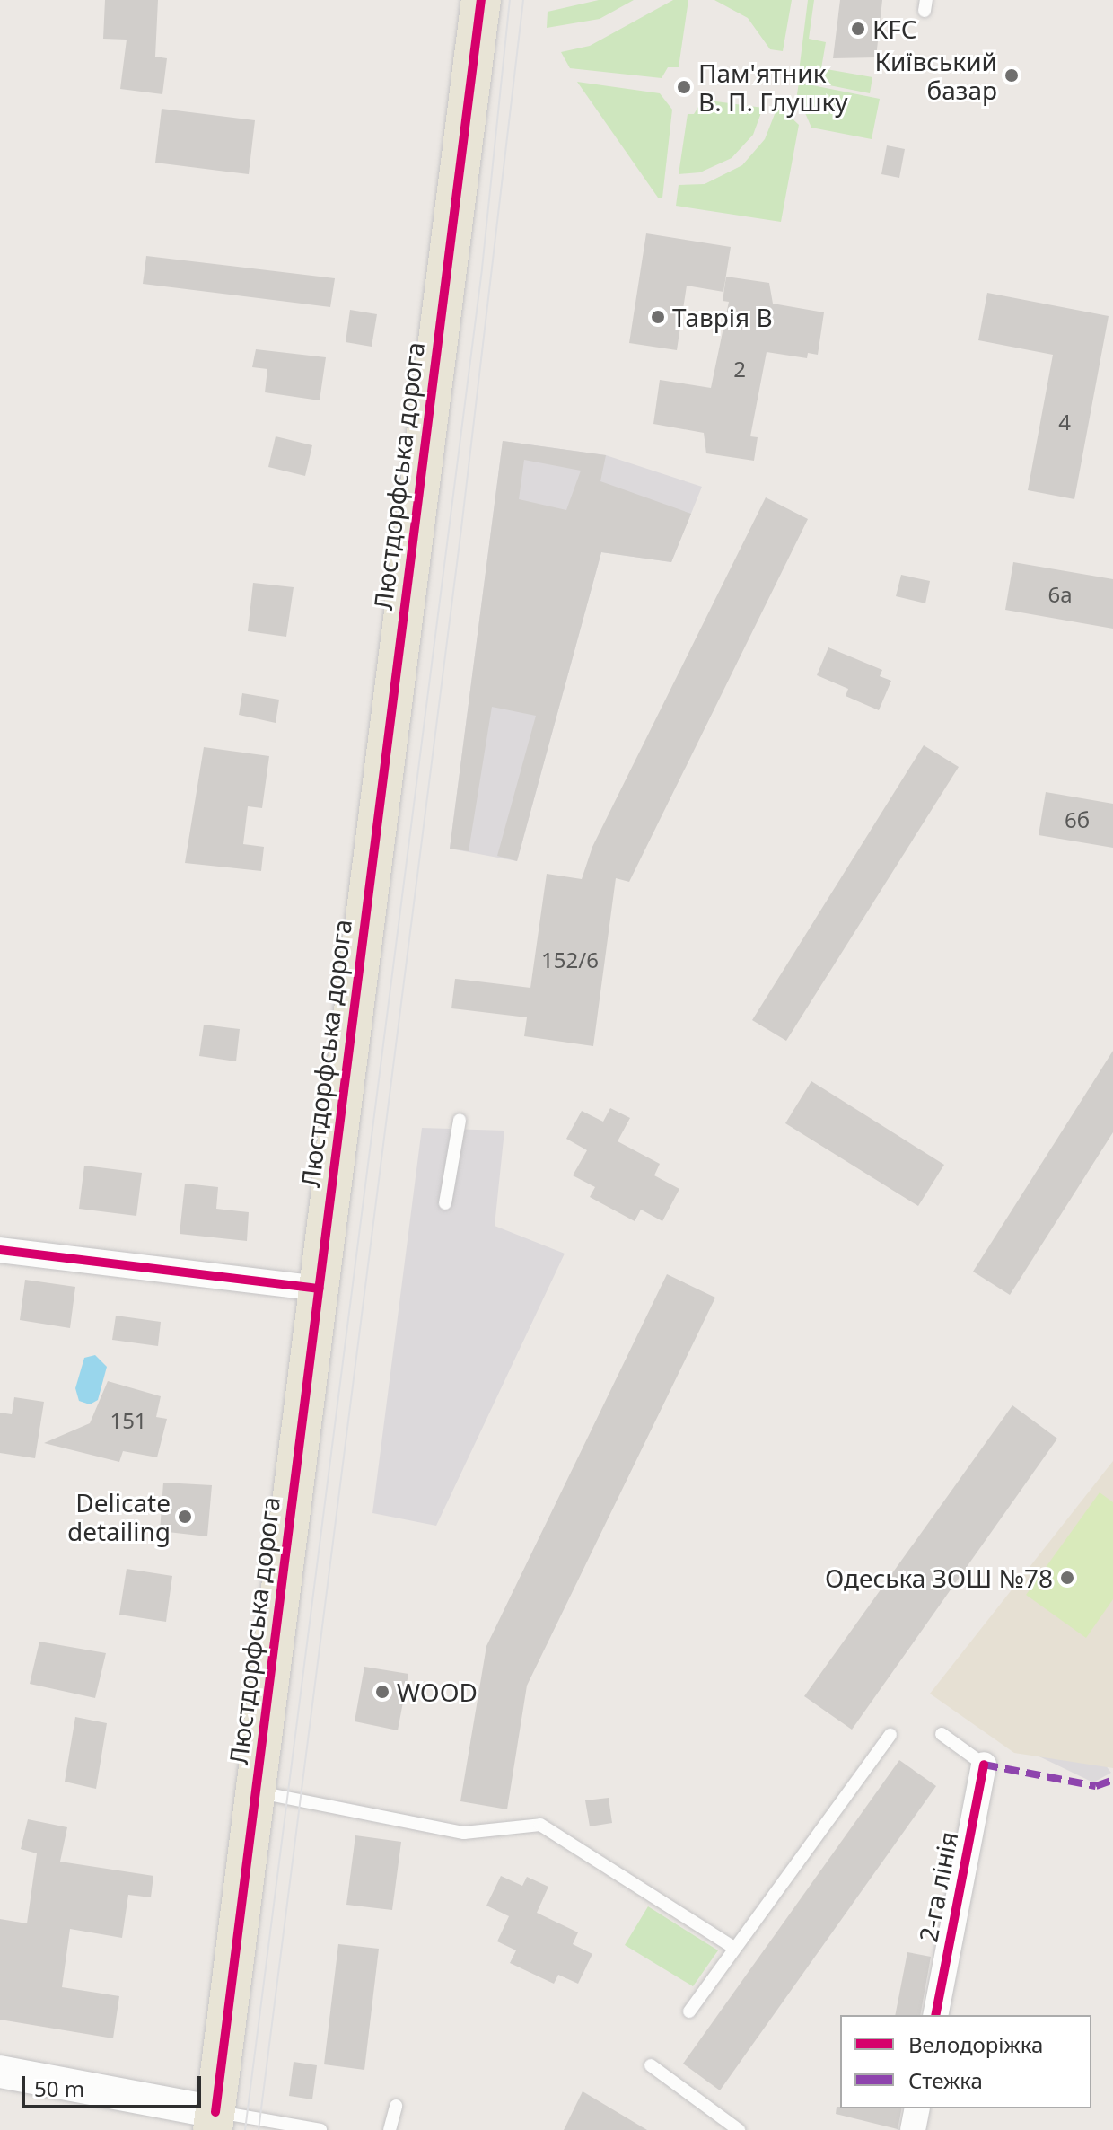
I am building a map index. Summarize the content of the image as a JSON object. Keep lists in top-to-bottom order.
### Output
{
  "streets": {
    "main road": ["Люстдорфська дорога"],
    "street": ["2-га лінія"]
  },
  "places": [
    "KFC",
    "Київський базар",
    "Пам'ятник В. П. Глушку",
    "Таврія В",
    "Delicate detailing",
    "Одеська ЗОШ №78",
    "WOOD"
  ],
  "house_numbers": [
    "2",
    "4",
    "6а",
    "6б",
    "152/6",
    "151"
  ],
  "legend": ["Велодоріжка", "Стежка"],
  "scale_bar": "50 m"
}
